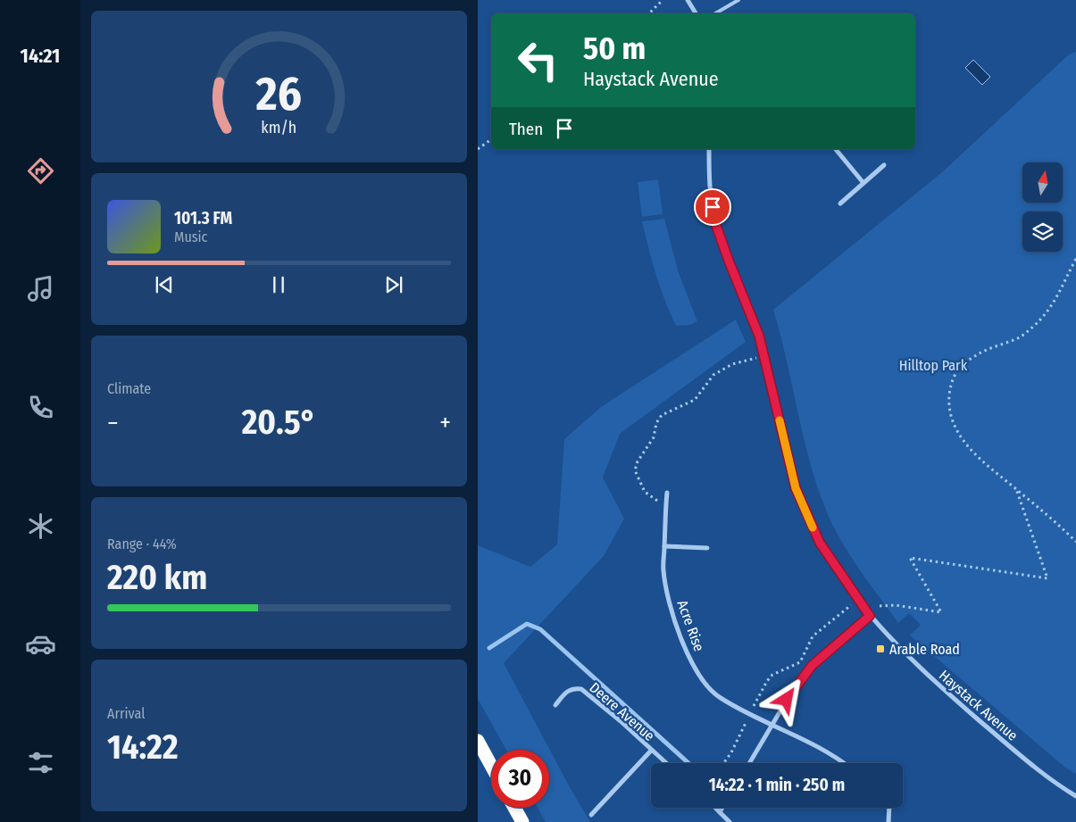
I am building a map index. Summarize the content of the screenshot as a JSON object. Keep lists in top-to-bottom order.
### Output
{
  "streets": {
    "street": ["Acre Rise", "Haystack Avenue", "Deere Avenue"]
  },
  "parks": ["Hilltop Park"],
  "places": {
    "transit": ["Arable Road"]
  },
  "north": "top",
  "page": {
    "tabs": "14:21",
    "turn": ["50 m", "Haystack Avenue"],
    "then": "Then",
    "song": ["101.3 FM", "Music"],
    "tile": [
      "Climate",
      ["Range · 44%", "220 km"],
      ["Arrival", "14:22"]
    ],
    "heat": ["−", "20.5°", "+"],
    "limit": "30",
    "trip": "14:22 · 1 min · 250 m",
    "gauge": ["26", "km/h"]
  }
}
